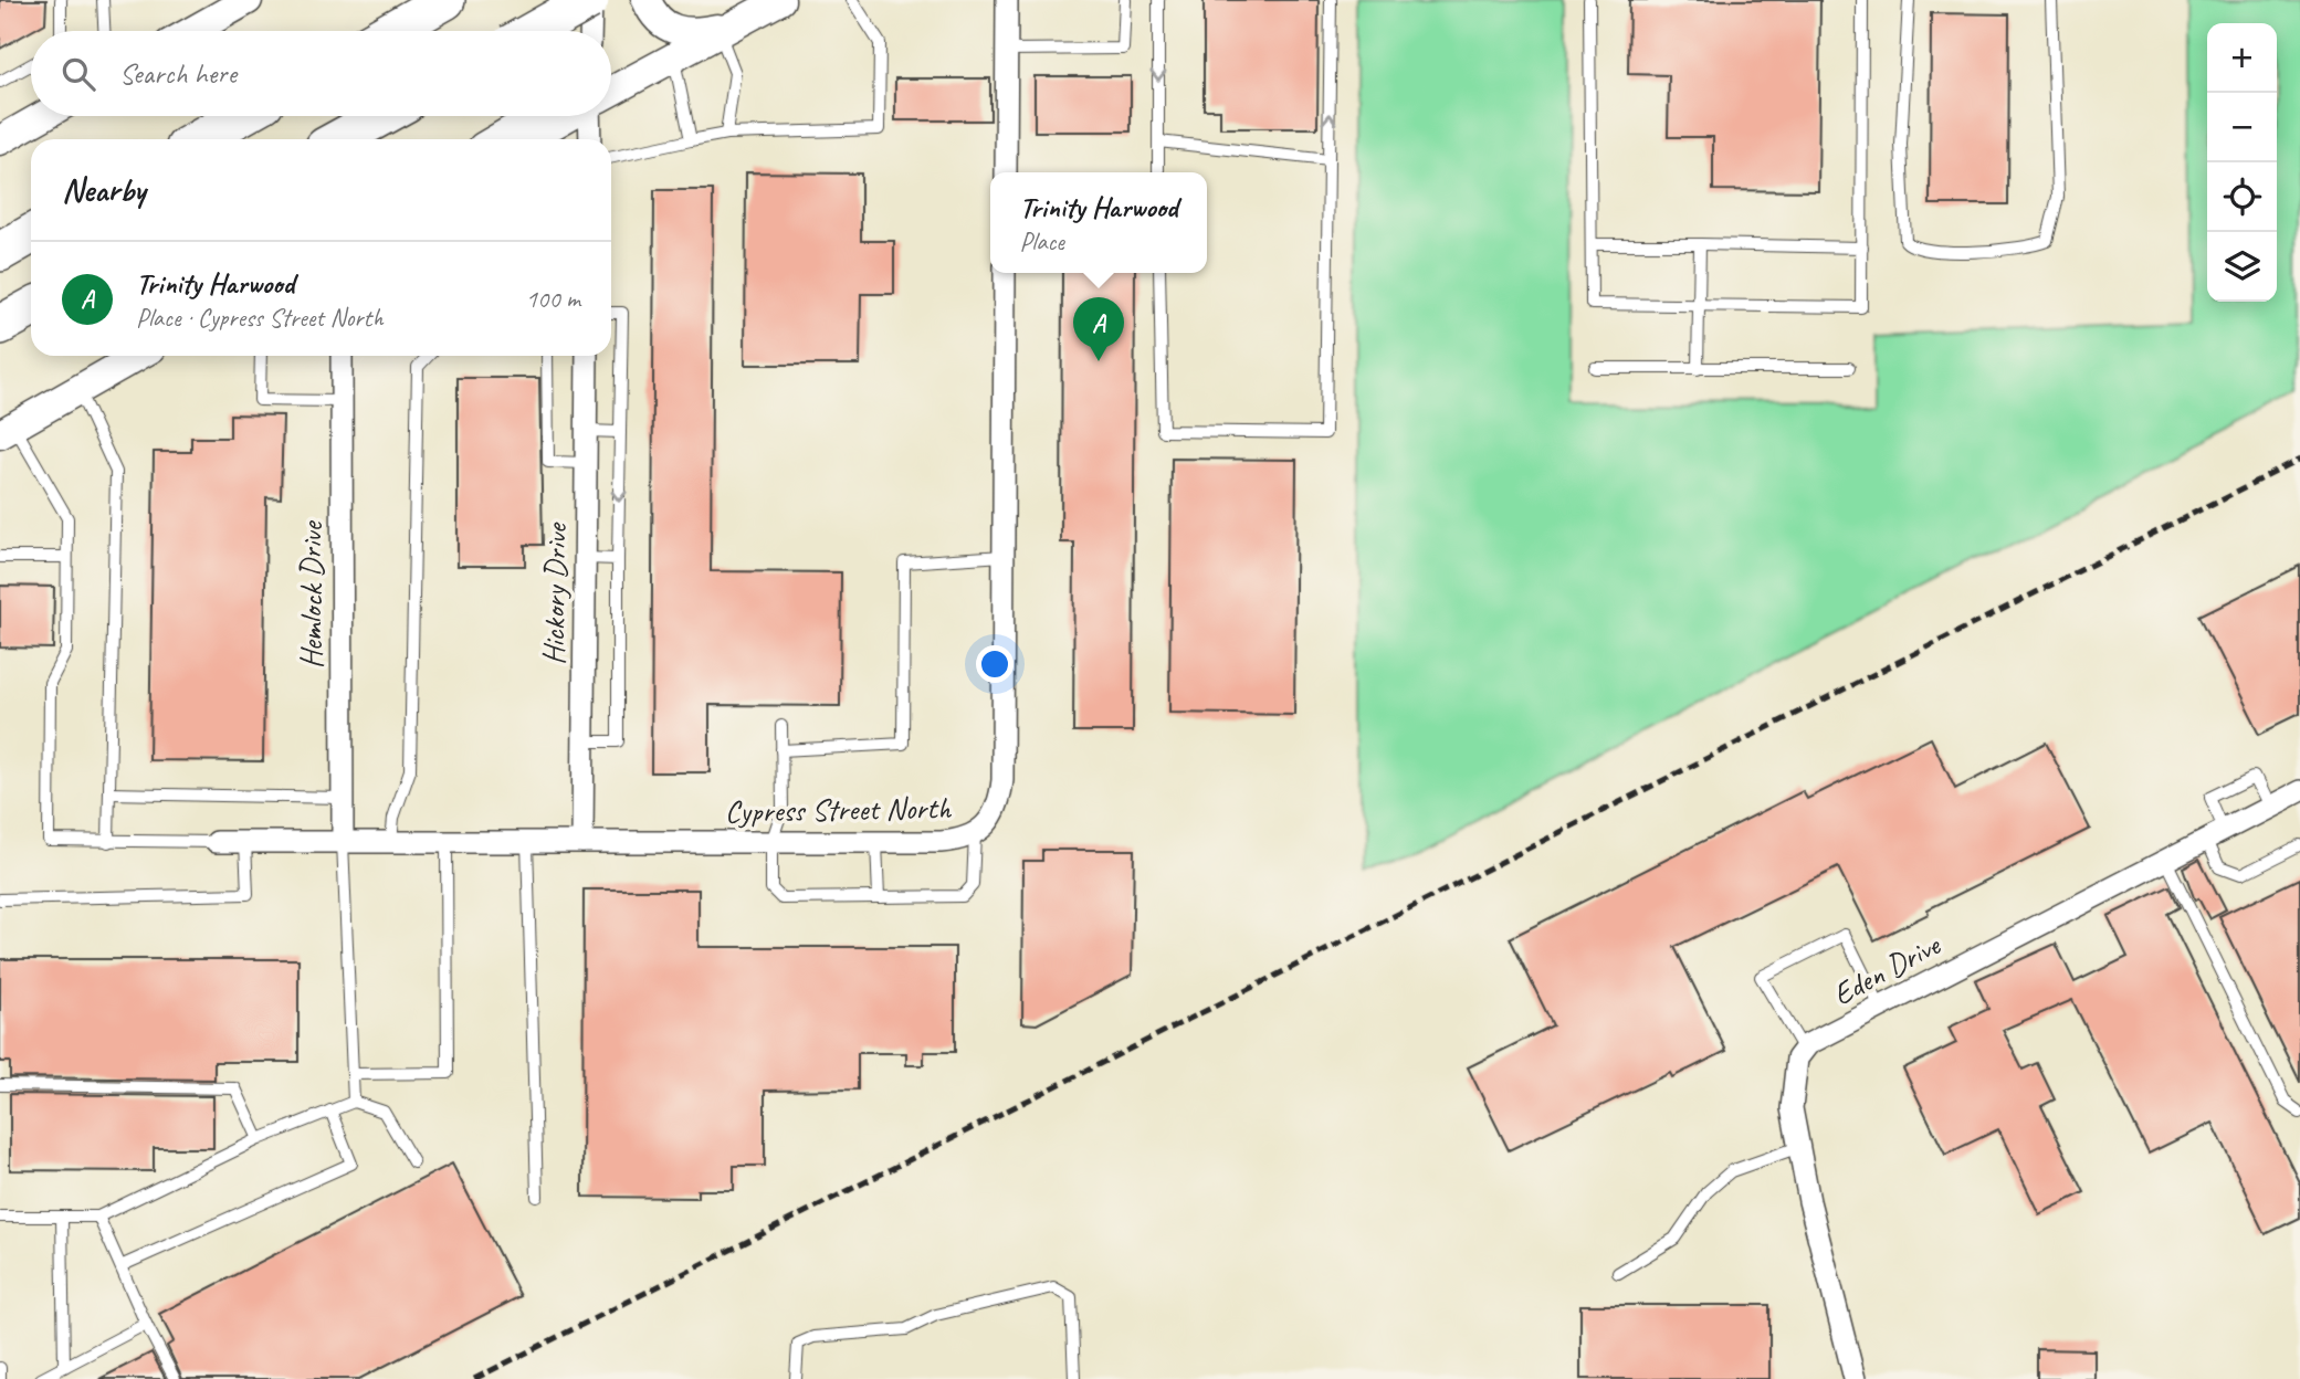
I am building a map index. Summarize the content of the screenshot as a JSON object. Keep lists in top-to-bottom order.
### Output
{
  "streets": {
    "street": [
      "Hickory Drive",
      "Hemlock Drive",
      "Cypress Street North",
      "Eden Drive"
    ]
  },
  "crossings": [
    ["Hickory Drive", "Cypress Street North"],
    ["Hemlock Drive", "Cypress Street North"]
  ],
  "page": {
    "map_buttons": ["+", "−"],
    "search": "Search here",
    "heading": "Nearby",
    "popup": ["Trinity Harwood", "Place"],
    "list": [
      {
        "mark": "A",
        "name": "Trinity Harwood",
        "note": "Place · Cypress Street North",
        "value": "100 m"
      }
    ],
    "pins": "A"
  }
}
